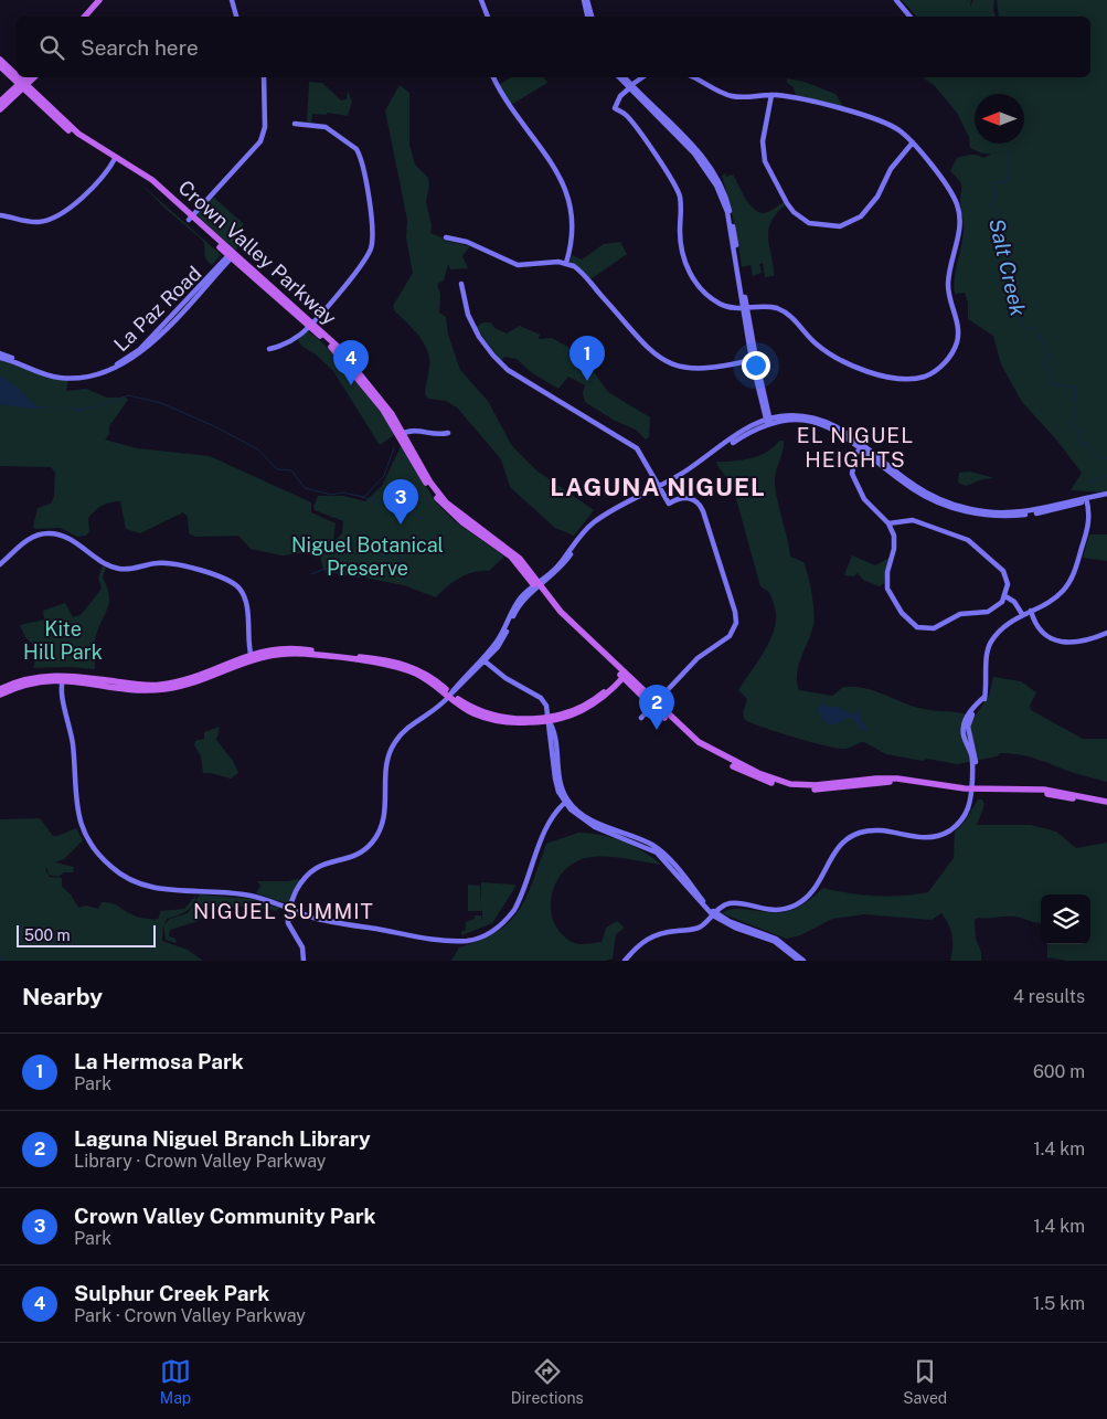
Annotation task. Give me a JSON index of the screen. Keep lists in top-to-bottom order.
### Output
{
  "streets": {
    "main road": ["Crown Valley Parkway"],
    "street": ["La Paz Road"]
  },
  "crossings": [
    ["Crown Valley Parkway", "La Paz Road"]
  ],
  "districts": ["EL NIGUEL HEIGHTS", "LAGUNA NIGUEL", "NIGUEL SUMMIT"],
  "water": ["Salt Creek"],
  "parks": ["Niguel Botanical Preserve", "Kite Hill Park"],
  "scale_bar": "500 m",
  "north": "left",
  "page": {
    "search": "Search here",
    "pins": [
      "1",
      "4",
      "3",
      "2"
    ],
    "scale": "500 m",
    "heading": ["Nearby", "4 results"],
    "list": [
      {
        "mark": "1",
        "name": "La Hermosa Park",
        "note": "Park",
        "value": "600 m"
      },
      {
        "mark": "2",
        "name": "Laguna Niguel Branch Library",
        "note": "Library · Crown Valley Parkway",
        "value": "1.4 km"
      },
      {
        "mark": "3",
        "name": "Crown Valley Community Park",
        "note": "Park",
        "value": "1.4 km"
      },
      {
        "mark": "4",
        "name": "Sulphur Creek Park",
        "note": "Park · Crown Valley Parkway",
        "value": "1.5 km"
      }
    ],
    "nav": ["Map", "Directions", "Saved"]
  }
}
